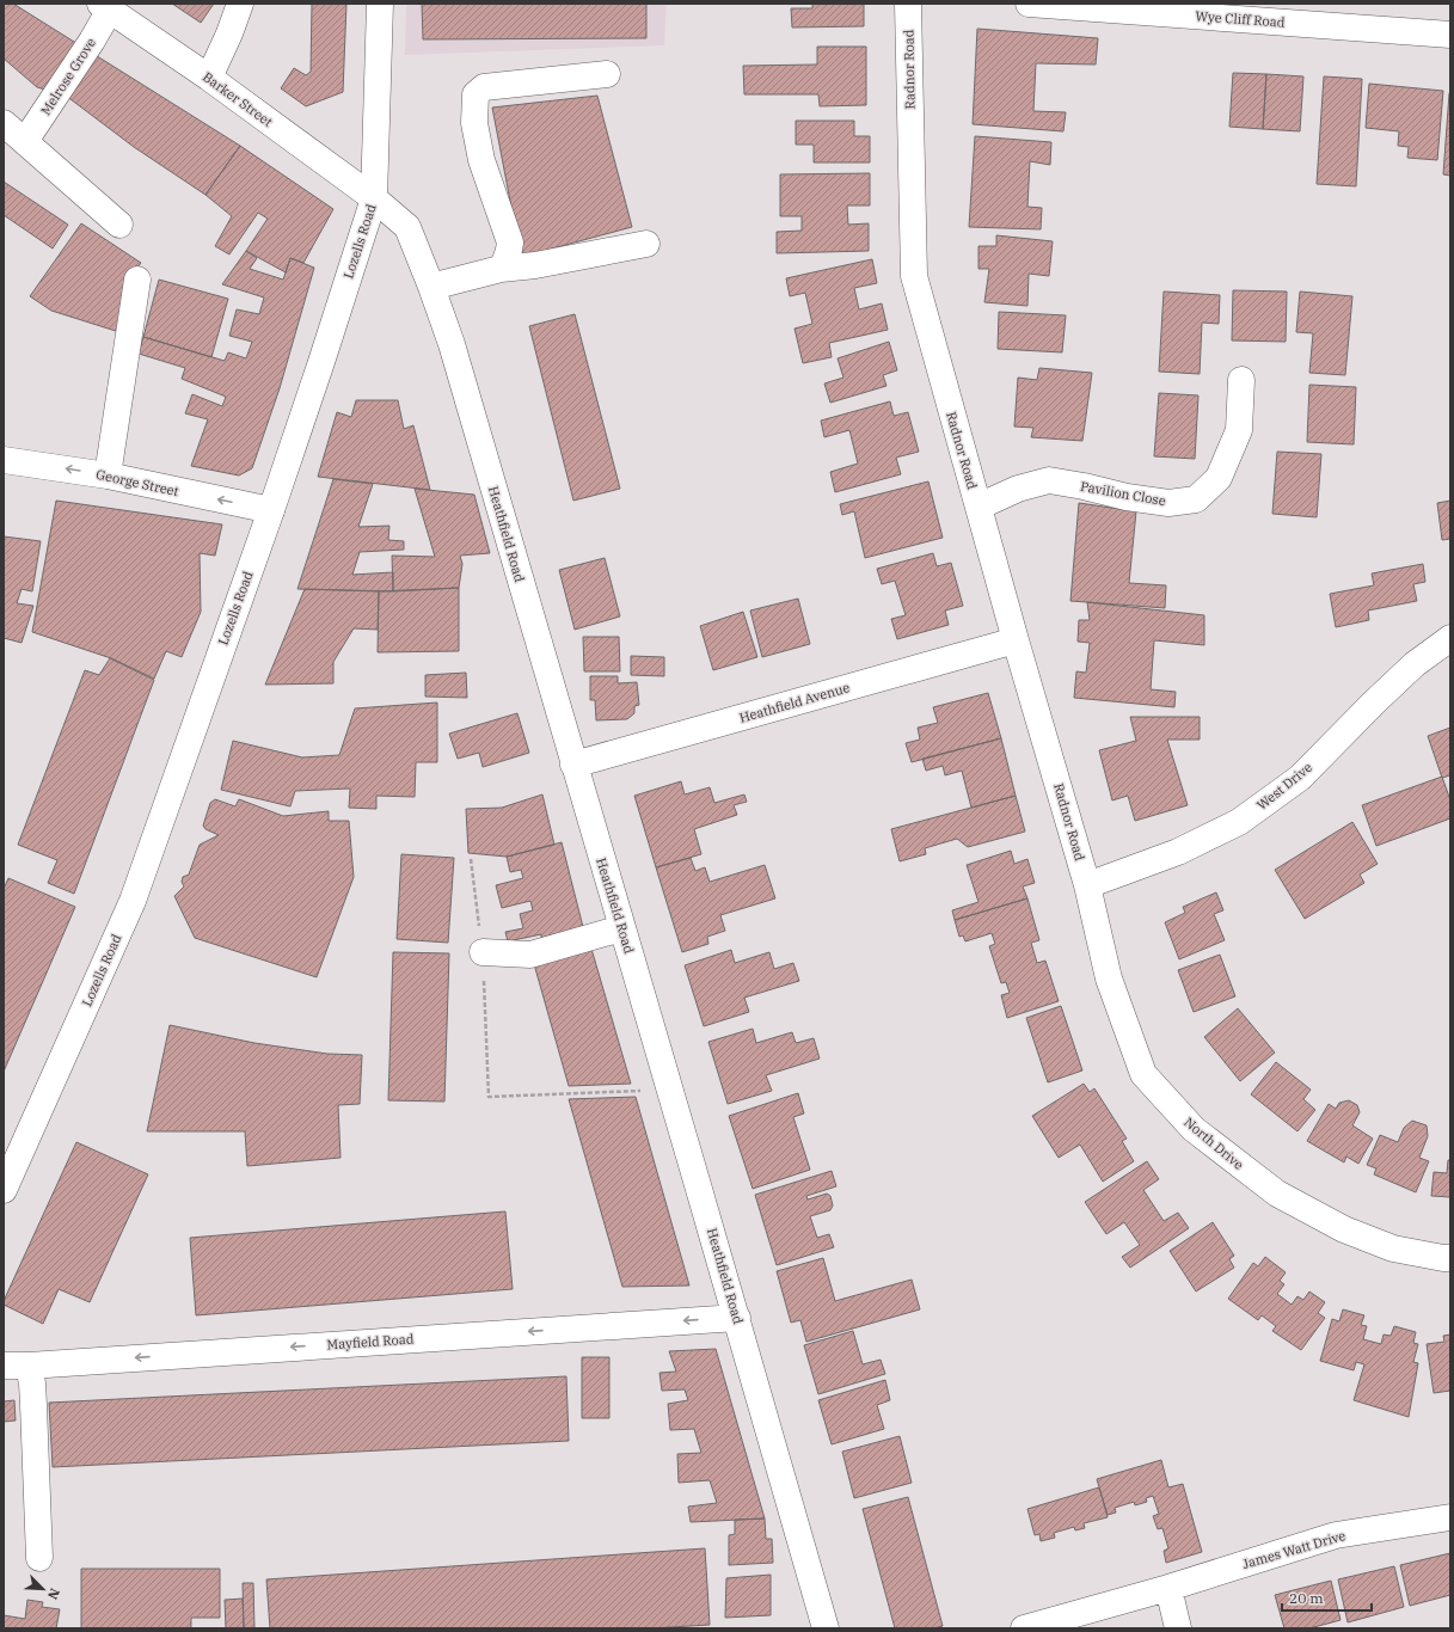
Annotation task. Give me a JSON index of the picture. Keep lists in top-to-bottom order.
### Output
{
  "streets": {
    "street": [
      "Wye Cliff Road",
      "Radnor Road",
      "Melrose Grove",
      "Barker Street",
      "Lozells Road",
      "George Street",
      "Pavilion Close",
      "Heathfield Road",
      "Heathfield Avenue",
      "West Drive",
      "North Drive",
      "Mayfield Road",
      "James Watt Drive"
    ]
  },
  "crossings": [
    ["Radnor Road", "Pavilion Close"],
    ["Radnor Road", "Heathfield Avenue"],
    ["Radnor Road", "West Drive"],
    ["Radnor Road", "North Drive"],
    ["Melrose Grove", "Barker Street"],
    ["Barker Street", "Lozells Road"],
    ["Barker Street", "Heathfield Road"],
    ["Lozells Road", "George Street"],
    ["Lozells Road", "Heathfield Road"],
    ["Heathfield Road", "Heathfield Avenue"],
    ["Heathfield Road", "Mayfield Road"],
    ["West Drive", "North Drive"]
  ],
  "one_way": ["George Street", "Mayfield Road"],
  "scale_bar": "20 m",
  "north": "bottom right"
}
